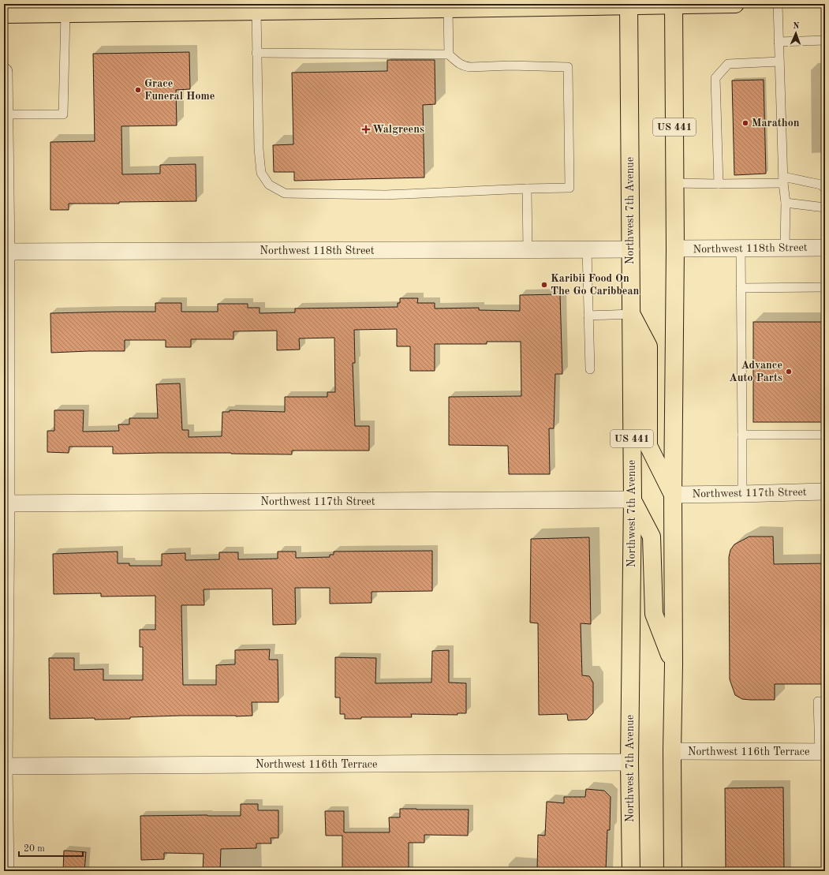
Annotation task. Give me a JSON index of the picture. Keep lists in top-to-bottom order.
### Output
{
  "streets": {
    "main road": ["US 441", "Northwest 7th Avenue"],
    "street": ["Northwest 118th Street", "Northwest 117th Street", "Northwest 116th Terrace"]
  },
  "crossings": [
    ["US 441", "Northwest 118th Street"],
    ["US 441", "Northwest 117th Street"],
    ["US 441", "Northwest 116th Terrace"],
    ["Northwest 7th Avenue", "Northwest 118th Street"],
    ["Northwest 7th Avenue", "Northwest 117th Street"],
    ["Northwest 7th Avenue", "Northwest 116th Terrace"]
  ],
  "places": {
    "other": [
      "Grace Funeral Home",
      "Marathon",
      "Karibii Food On The Go Caribbean",
      "Advance Auto Parts"
    ],
    "health": ["Walgreens"]
  },
  "scale_bar": "20 m",
  "north": "top"
}
